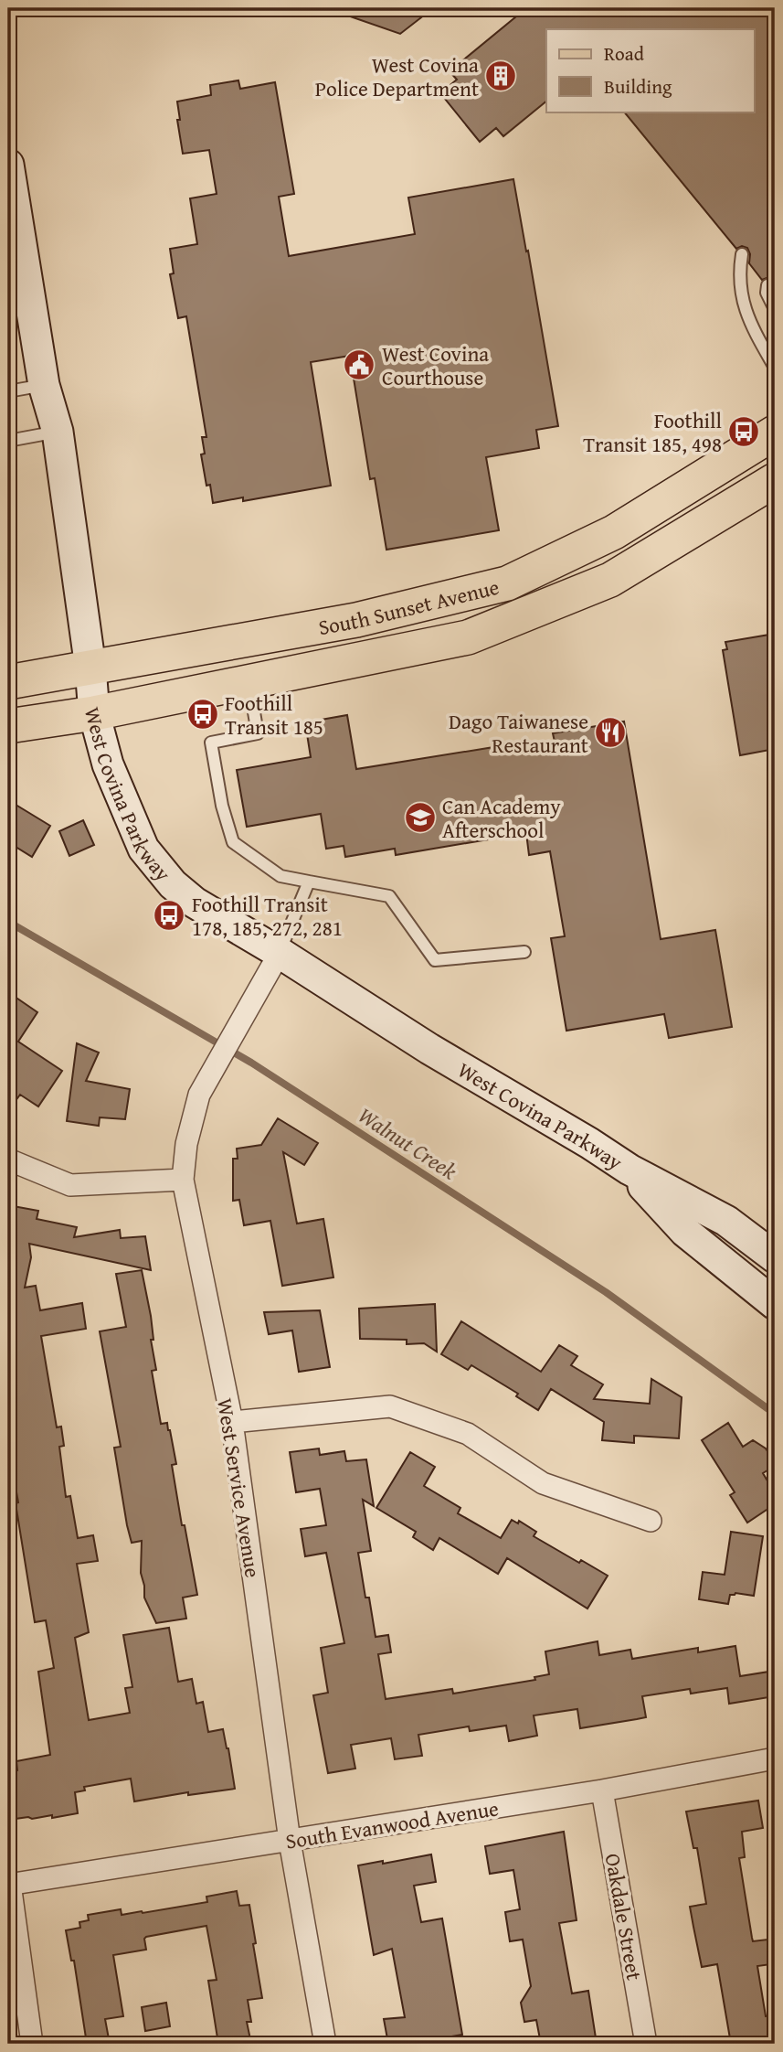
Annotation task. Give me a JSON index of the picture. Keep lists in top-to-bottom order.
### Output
{
  "streets": {
    "main road": ["South Sunset Avenue"],
    "street": [
      "West Covina Parkway",
      "West Service Avenue",
      "South Evanwood Avenue",
      "Oakdale Street"
    ]
  },
  "crossings": [
    ["South Sunset Avenue", "West Covina Parkway"],
    ["West Covina Parkway", "West Service Avenue"],
    ["West Service Avenue", "South Evanwood Avenue"],
    ["South Evanwood Avenue", "Oakdale Street"]
  ],
  "water": ["Walnut Creek"],
  "places": {
    "building": ["West Covina Police Department"],
    "public building": ["West Covina Courthouse"],
    "bus stop": ["Foothill Transit 185, 498", "Foothill Transit 185", "Foothill Transit 178, 185, 272, 281"],
    "restaurant": ["Dago Taiwanese Restaurant"],
    "school or university": ["Can Academy Afterschool"]
  },
  "legend": ["Road", "Building"]
}
